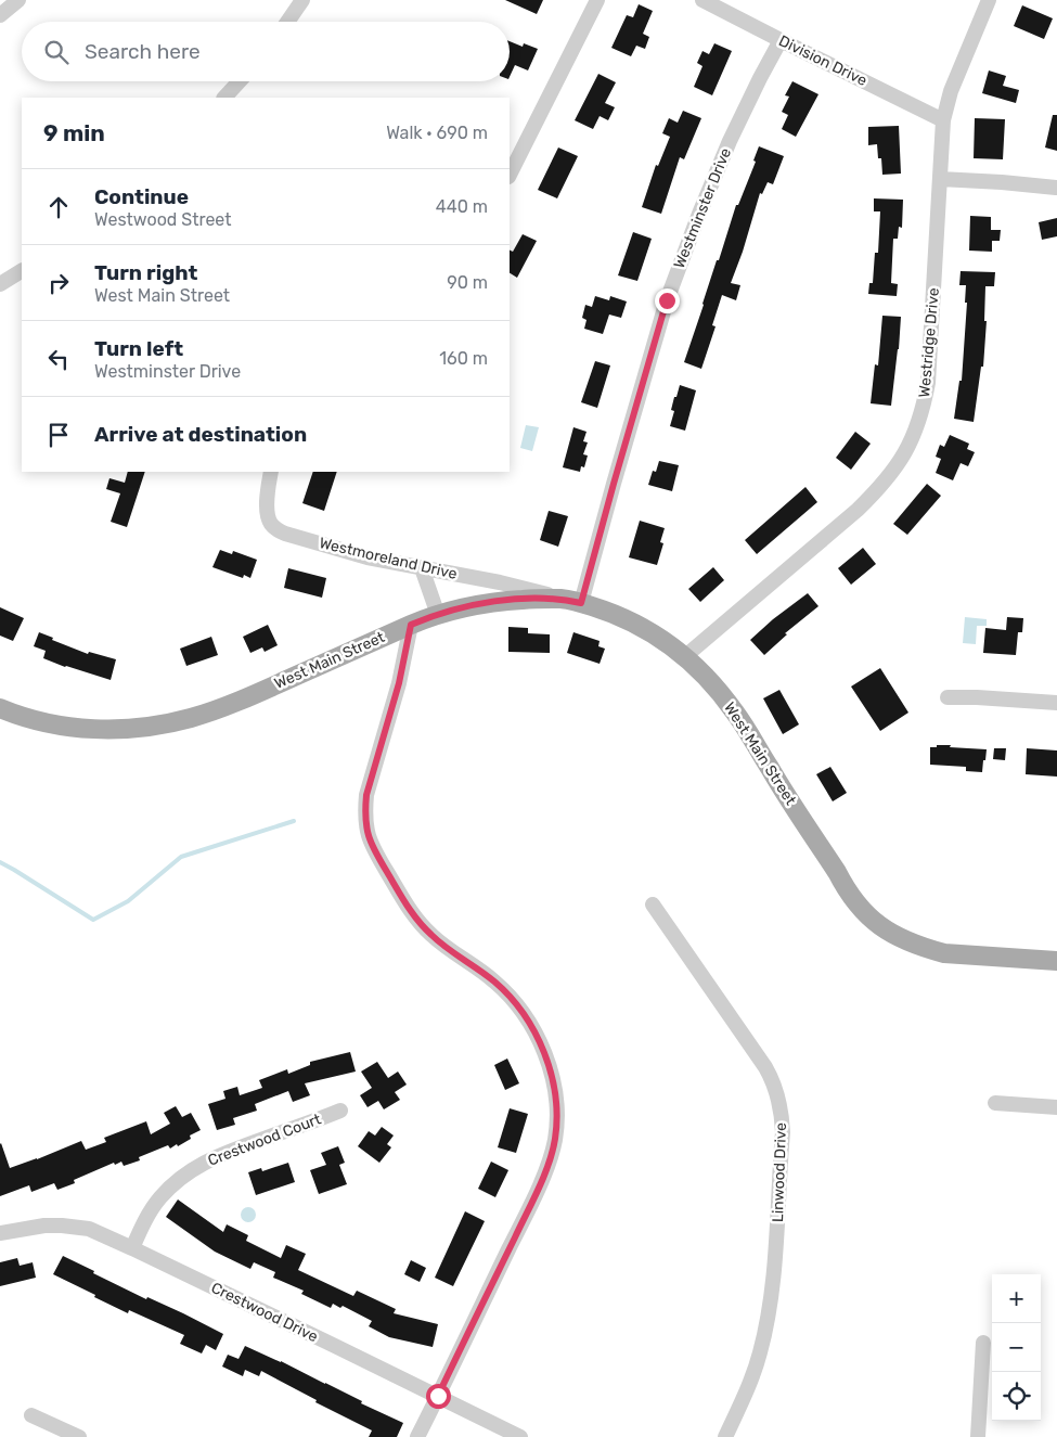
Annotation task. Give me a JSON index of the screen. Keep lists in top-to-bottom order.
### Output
{
  "streets": {
    "main road": ["West Main Street"],
    "street": [
      "Division Drive",
      "Westminster Drive",
      "Westridge Drive",
      "Westmoreland Drive",
      "Crestwood Court",
      "Linwood Drive",
      "Crestwood Drive"
    ]
  },
  "crossings": [
    ["Division Drive", "Westminster Drive"],
    ["Division Drive", "Westridge Drive"],
    ["Westminster Drive", "West Main Street"],
    ["Westridge Drive", "West Main Street"],
    ["Westmoreland Drive", "West Main Street"],
    ["Crestwood Court", "Crestwood Drive"]
  ],
  "page": {
    "search": "Search here",
    "heading": ["9 min", "Walk · 690 m"],
    "list": [
      ["Continue", "Westwood Street", "440 m"],
      ["Turn right", "West Main Street", "90 m"],
      ["Turn left", "Westminster Drive", "160 m"],
      "Arrive at destination"
    ],
    "map_buttons": ["+", "−"]
  }
}
